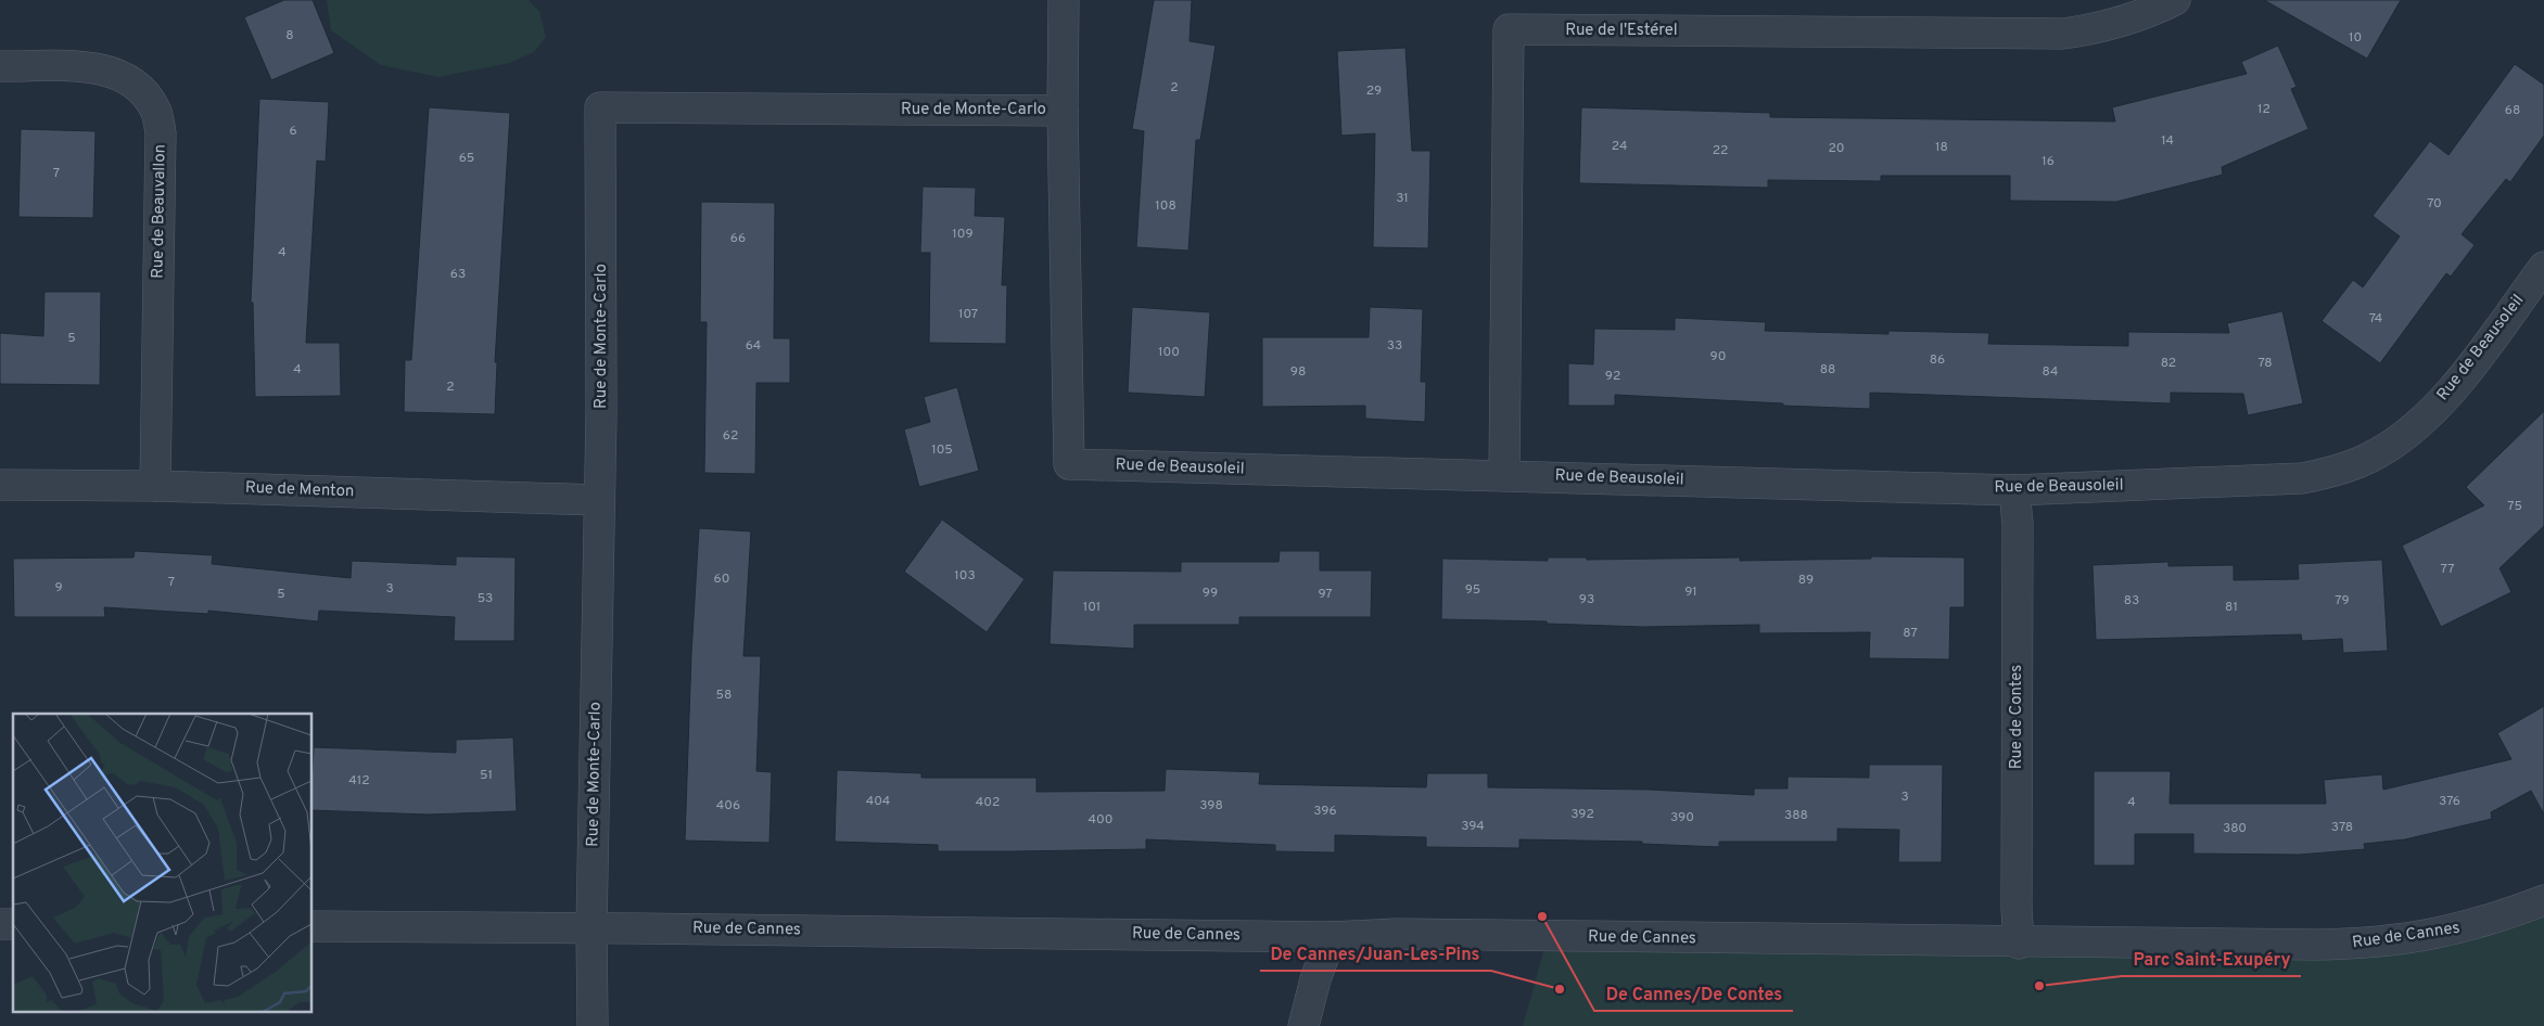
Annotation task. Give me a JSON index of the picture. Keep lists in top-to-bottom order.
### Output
{
  "streets": {
    "street": [
      "Rue de l'Estérel",
      "Rue de Monte-Carlo",
      "Rue de Beauvallon",
      "Rue de Beausoleil",
      "Rue de Menton",
      "Rue de Contes",
      "Rue de Cannes"
    ]
  },
  "crossings": [
    ["Rue de l'Estérel", "Rue de Beausoleil"],
    ["Rue de Monte-Carlo", "Rue de Beausoleil"],
    ["Rue de Monte-Carlo", "Rue de Menton"],
    ["Rue de Monte-Carlo", "Rue de Cannes"],
    ["Rue de Beauvallon", "Rue de Menton"],
    ["Rue de Beausoleil", "Rue de Contes"],
    ["Rue de Contes", "Rue de Cannes"]
  ],
  "places": ["De Cannes/De Contes", "Parc Saint-Exupéry", "De Cannes/Juan-Les-Pins"],
  "house_numbers": [
    "8",
    "10",
    "2",
    "29",
    "12",
    "68",
    "6",
    "14",
    "24",
    "18",
    "20",
    "22",
    "65",
    "16",
    "7",
    "31",
    "70",
    "108",
    "109",
    "66",
    "4",
    "63",
    "107",
    "74",
    "5",
    "64",
    "33",
    "100",
    "90",
    "86",
    "82",
    "78",
    "4",
    "88",
    "98",
    "84",
    "92",
    "2",
    "62",
    "105",
    "75",
    "77",
    "103",
    "60",
    "89",
    "7",
    "9",
    "3",
    "95",
    "91",
    "99",
    "5",
    "97",
    "53",
    "93",
    "83",
    "79",
    "101",
    "81",
    "87",
    "58",
    "51",
    "412",
    "3",
    "404",
    "376",
    "402",
    "4",
    "406",
    "398",
    "396",
    "392",
    "388",
    "390",
    "400",
    "394",
    "378",
    "380"
  ]
}
